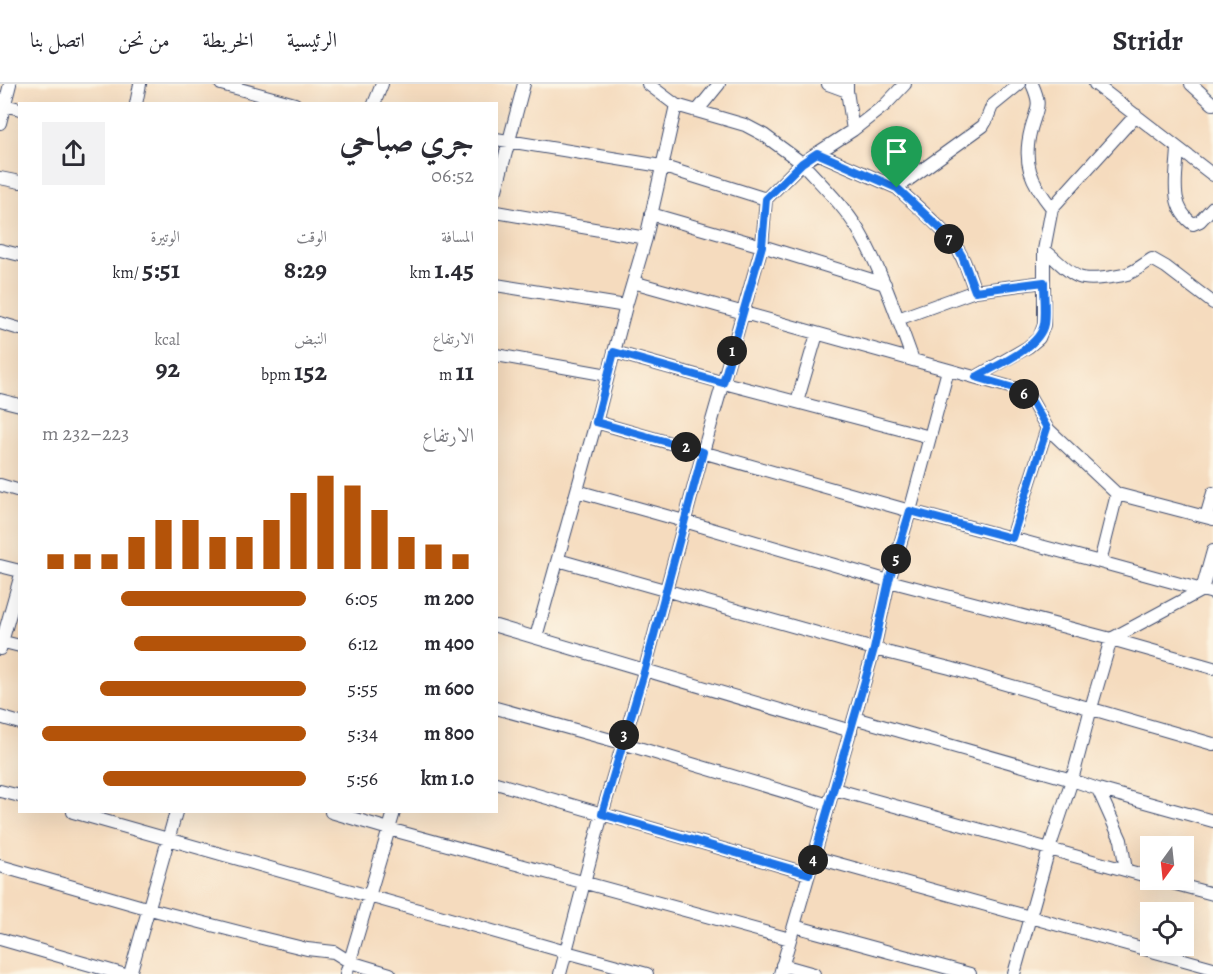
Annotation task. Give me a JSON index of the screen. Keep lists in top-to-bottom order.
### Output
{
  "north": "bottom",
  "page": {
    "header": "Stridr",
    "nav": [
      "الرئيسية",
      "الخريطة",
      "من نحن",
      "اتصل بنا"
    ],
    "heading": ["جري صباحي", "06:52"],
    "stats": [
      ["المسافة", "1.45 km"],
      ["الوقت", "8:29"],
      ["الوتيرة", "5:51 /km"],
      ["الارتفاع", "11 m"],
      ["النبض", "152 bpm"],
      ["kcal", "92"]
    ],
    "pins": [
      "7",
      "1",
      "6",
      "2",
      "5",
      "3",
      "4"
    ],
    "chart": ["الارتفاع", "223–232 m"],
    "list": [
      {
        "name": "200 m",
        "note": "6:05"
      },
      {
        "name": "400 m",
        "note": "6:12"
      },
      {
        "name": "600 m",
        "note": "5:55"
      },
      {
        "name": "800 m",
        "note": "5:34"
      },
      {
        "name": "1.0 km",
        "note": "5:56"
      }
    ]
  }
}
